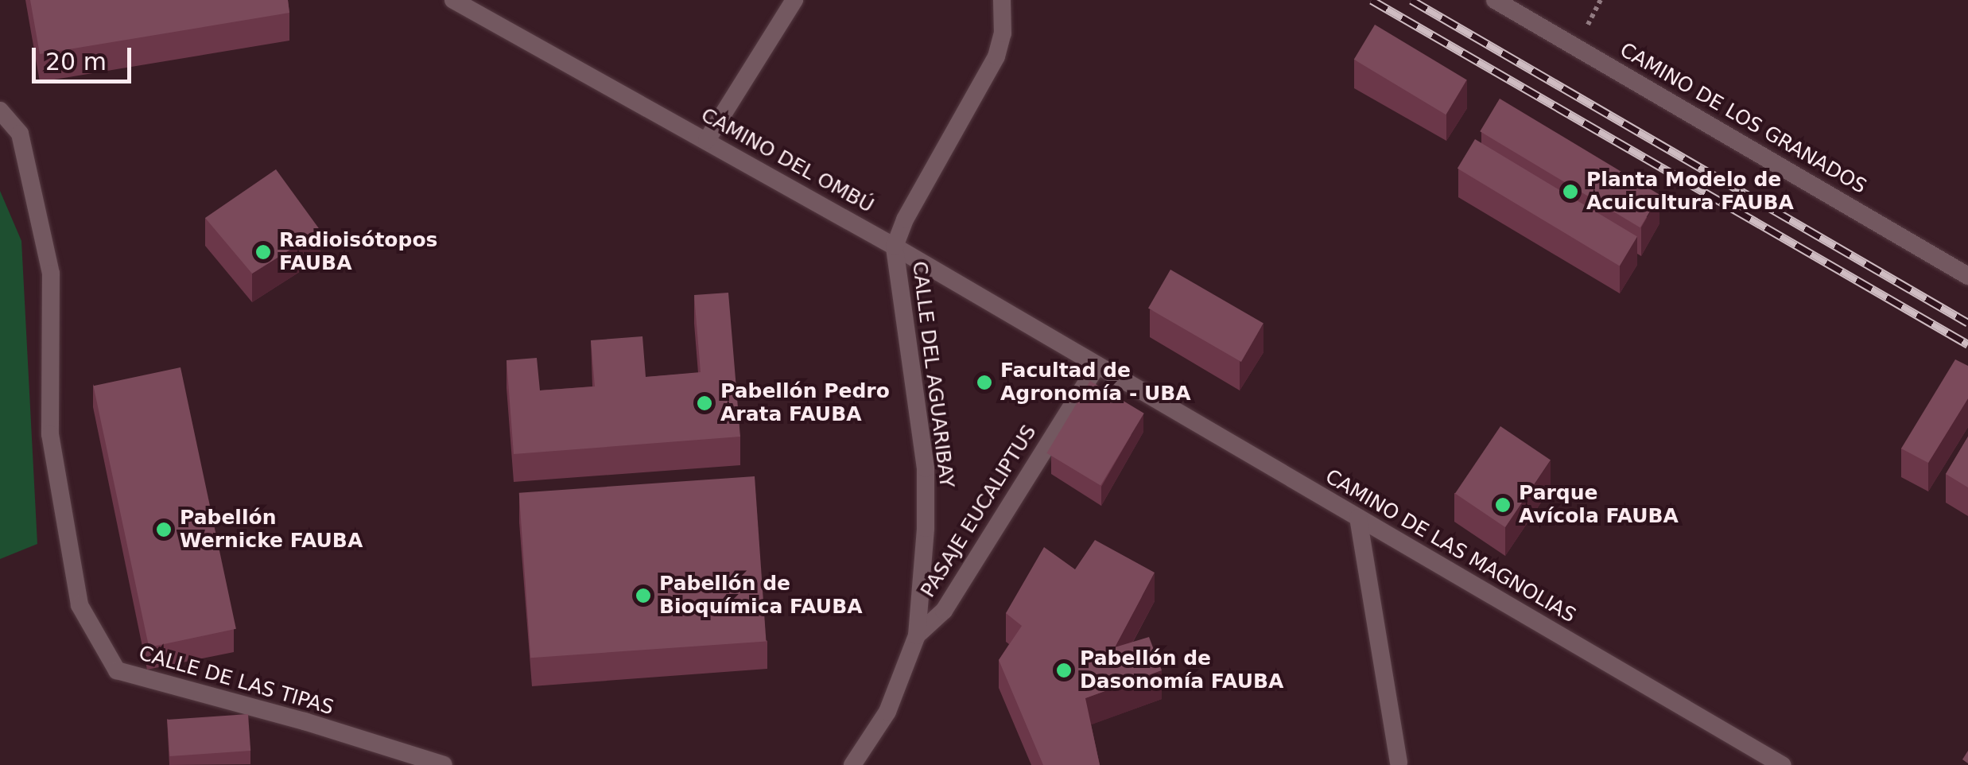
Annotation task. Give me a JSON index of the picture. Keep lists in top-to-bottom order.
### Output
{
  "streets": {
    "lane": [
      "CAMINO DE LOS GRANADOS",
      "CAMINO DEL OMBÚ",
      "CALLE DEL AGUARIBAY",
      "PASAJE EUCALIPTUS",
      "CAMINO DE LAS MAGNOLIAS",
      "CALLE DE LAS TIPAS"
    ]
  },
  "crossings": [
    ["CAMINO DEL OMBÚ", "CALLE DEL AGUARIBAY"],
    ["CAMINO DEL OMBÚ", "PASAJE EUCALIPTUS"],
    ["CAMINO DEL OMBÚ", "CAMINO DE LAS MAGNOLIAS"],
    ["CALLE DEL AGUARIBAY", "PASAJE EUCALIPTUS"],
    ["PASAJE EUCALIPTUS", "CAMINO DE LAS MAGNOLIAS"]
  ],
  "places": [
    "Planta Modelo de Acuicultura FAUBA",
    "Radioisótopos FAUBA",
    "Facultad de Agronomía - UBA",
    "Pabellón Pedro Arata FAUBA",
    "Parque Avícola FAUBA",
    "Pabellón Wernicke FAUBA",
    "Pabellón de Bioquímica FAUBA",
    "Pabellón de Dasonomía FAUBA"
  ],
  "scale_bar": "20 m"
}
